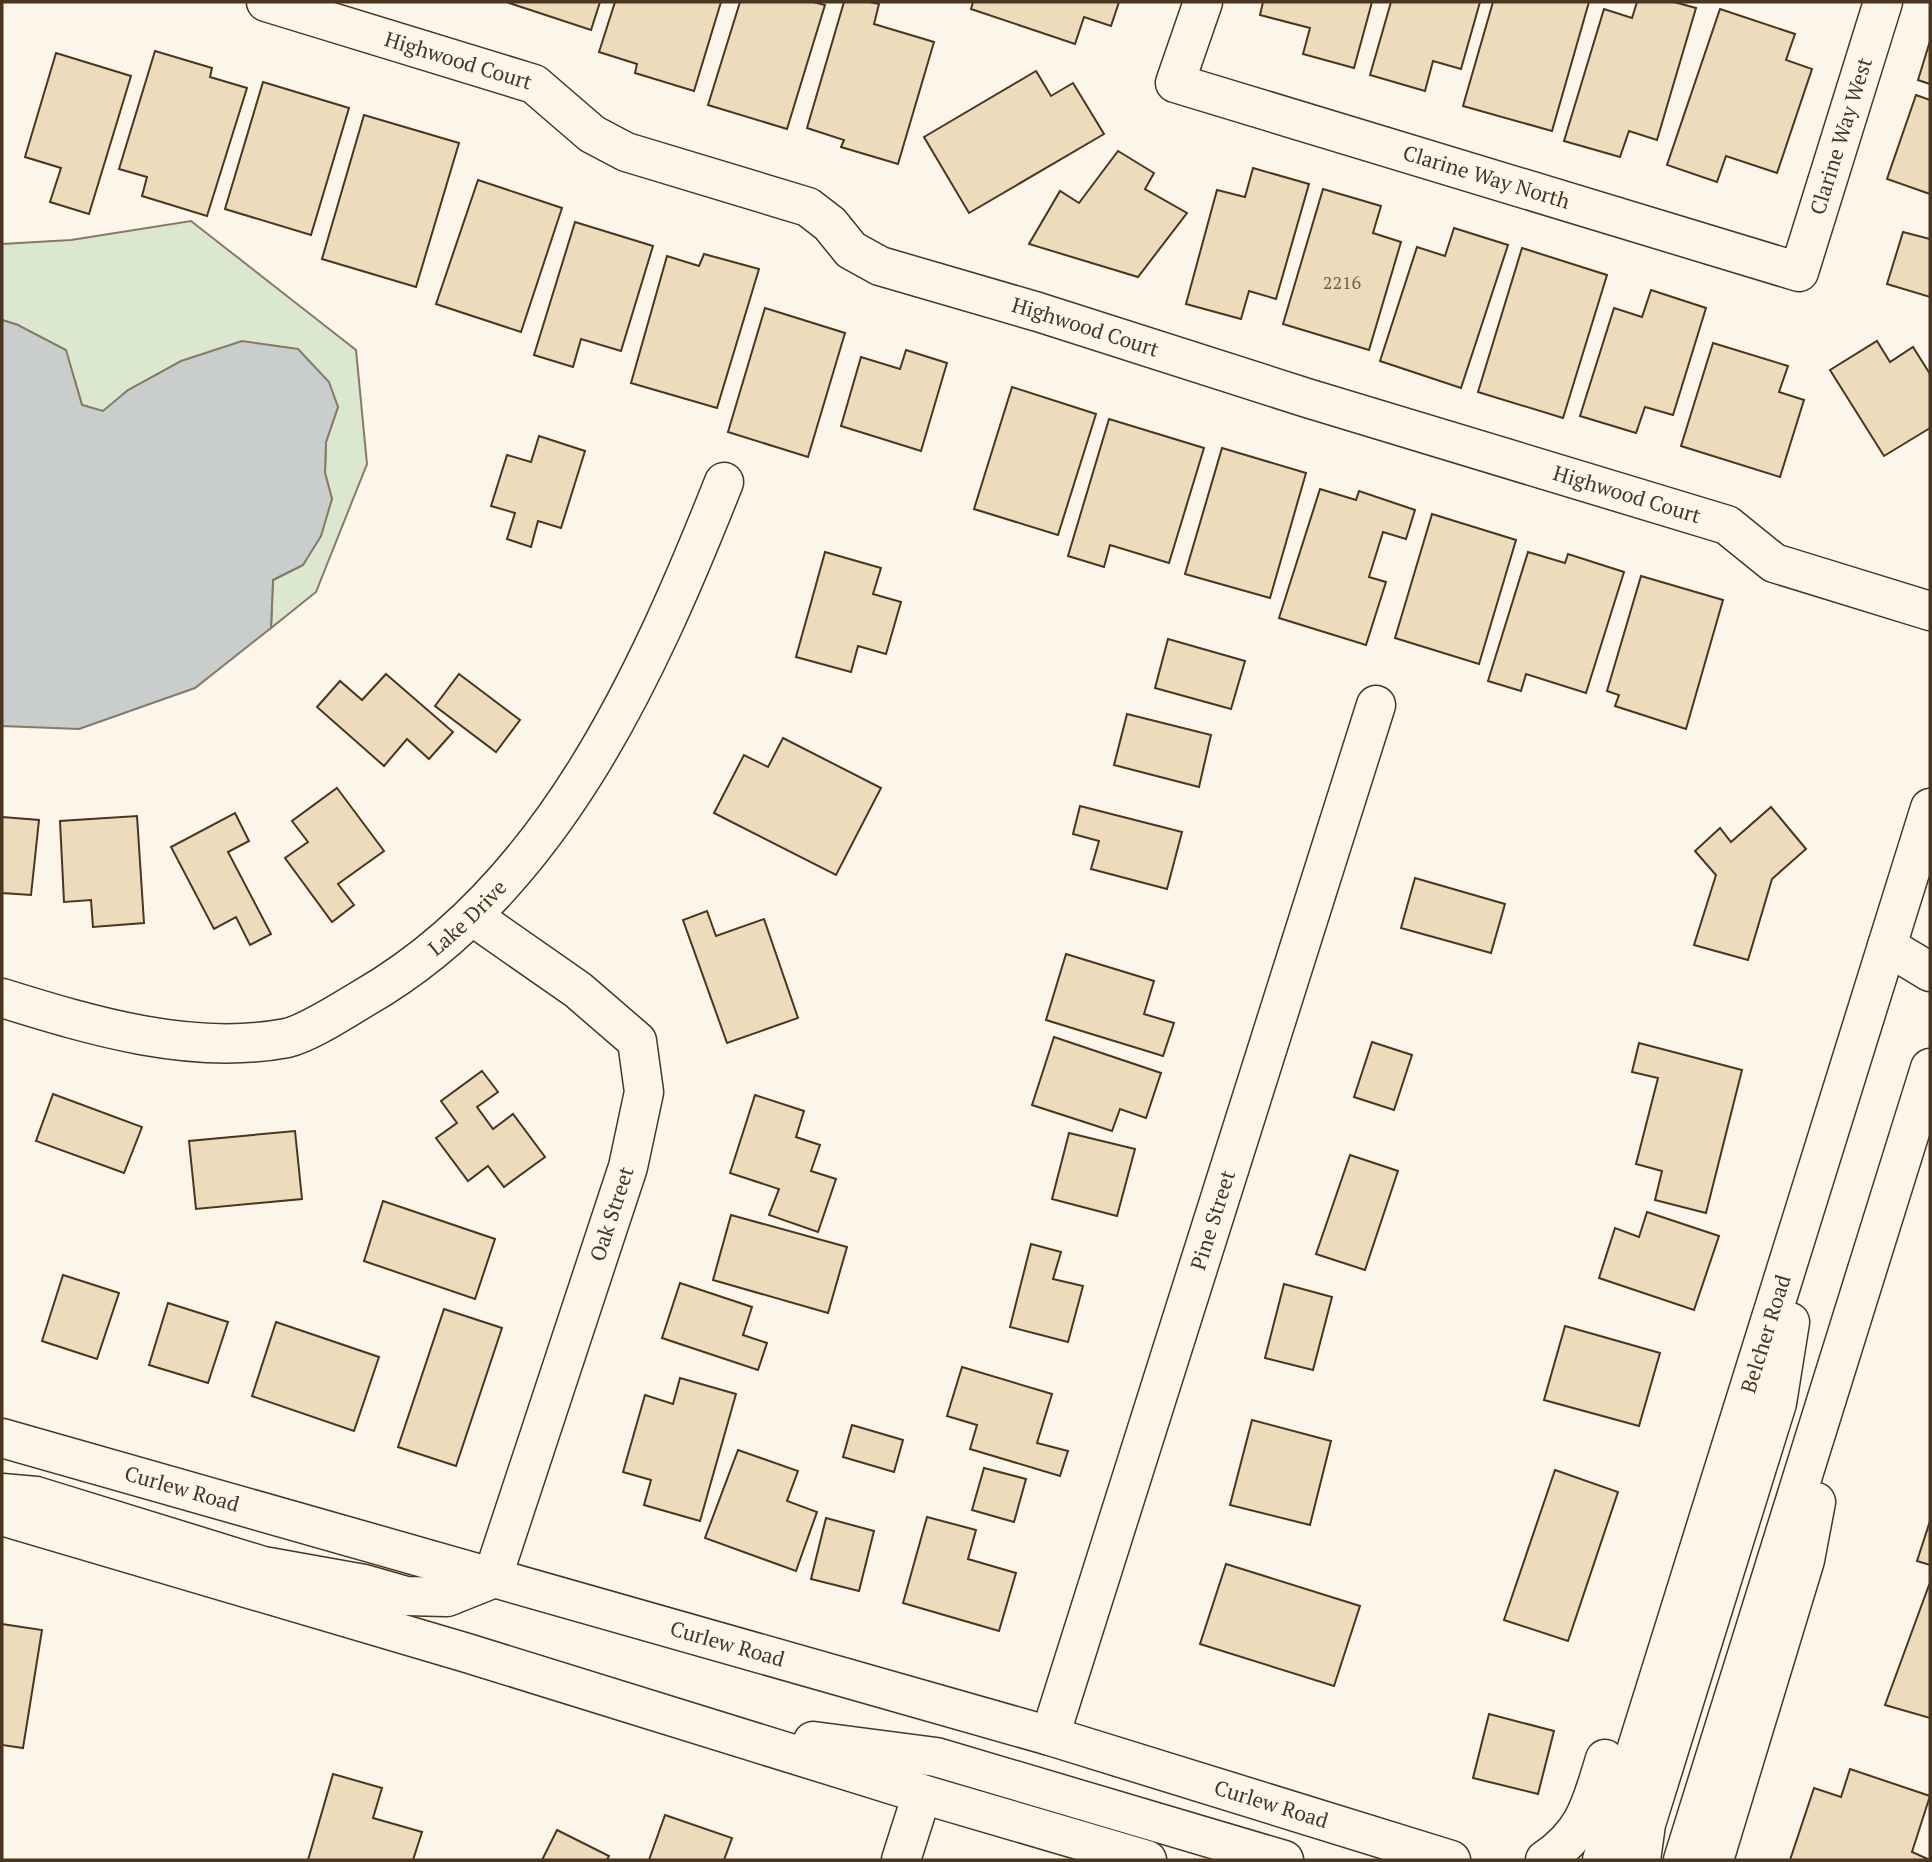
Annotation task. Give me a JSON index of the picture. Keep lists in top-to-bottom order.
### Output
{
  "streets": {
    "main road": [
      "Highwood Court",
      "Clarine Way West",
      "Clarine Way North",
      "Lake Drive",
      "Oak Street",
      "Pine Street",
      "Belcher Road",
      "Curlew Road"
    ]
  },
  "crossings": [
    ["Clarine Way West", "Clarine Way North"],
    ["Lake Drive", "Oak Street"],
    ["Oak Street", "Curlew Road"],
    ["Pine Street", "Curlew Road"]
  ],
  "house_numbers": ["2216"]
}
